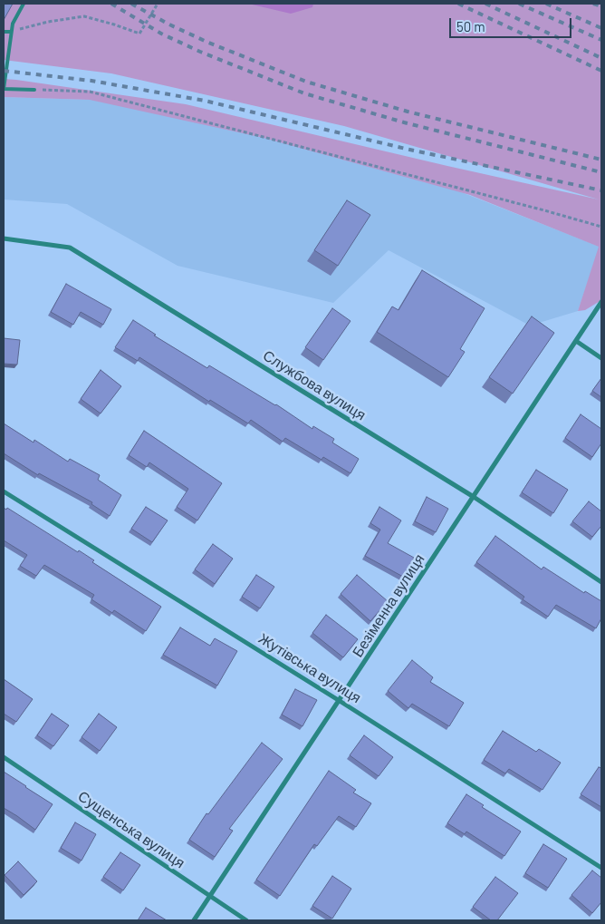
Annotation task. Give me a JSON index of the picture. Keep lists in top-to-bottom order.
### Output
{
  "streets": {
    "street": [
      "Службова вулиця",
      "Безіменна вулиця",
      "Жутівська вулиця",
      "Сущенська вулиця"
    ]
  },
  "crossings": [
    ["Службова вулиця", "Безіменна вулиця"],
    ["Безіменна вулиця", "Жутівська вулиця"],
    ["Безіменна вулиця", "Сущенська вулиця"]
  ],
  "scale_bar": "50 m"
}
